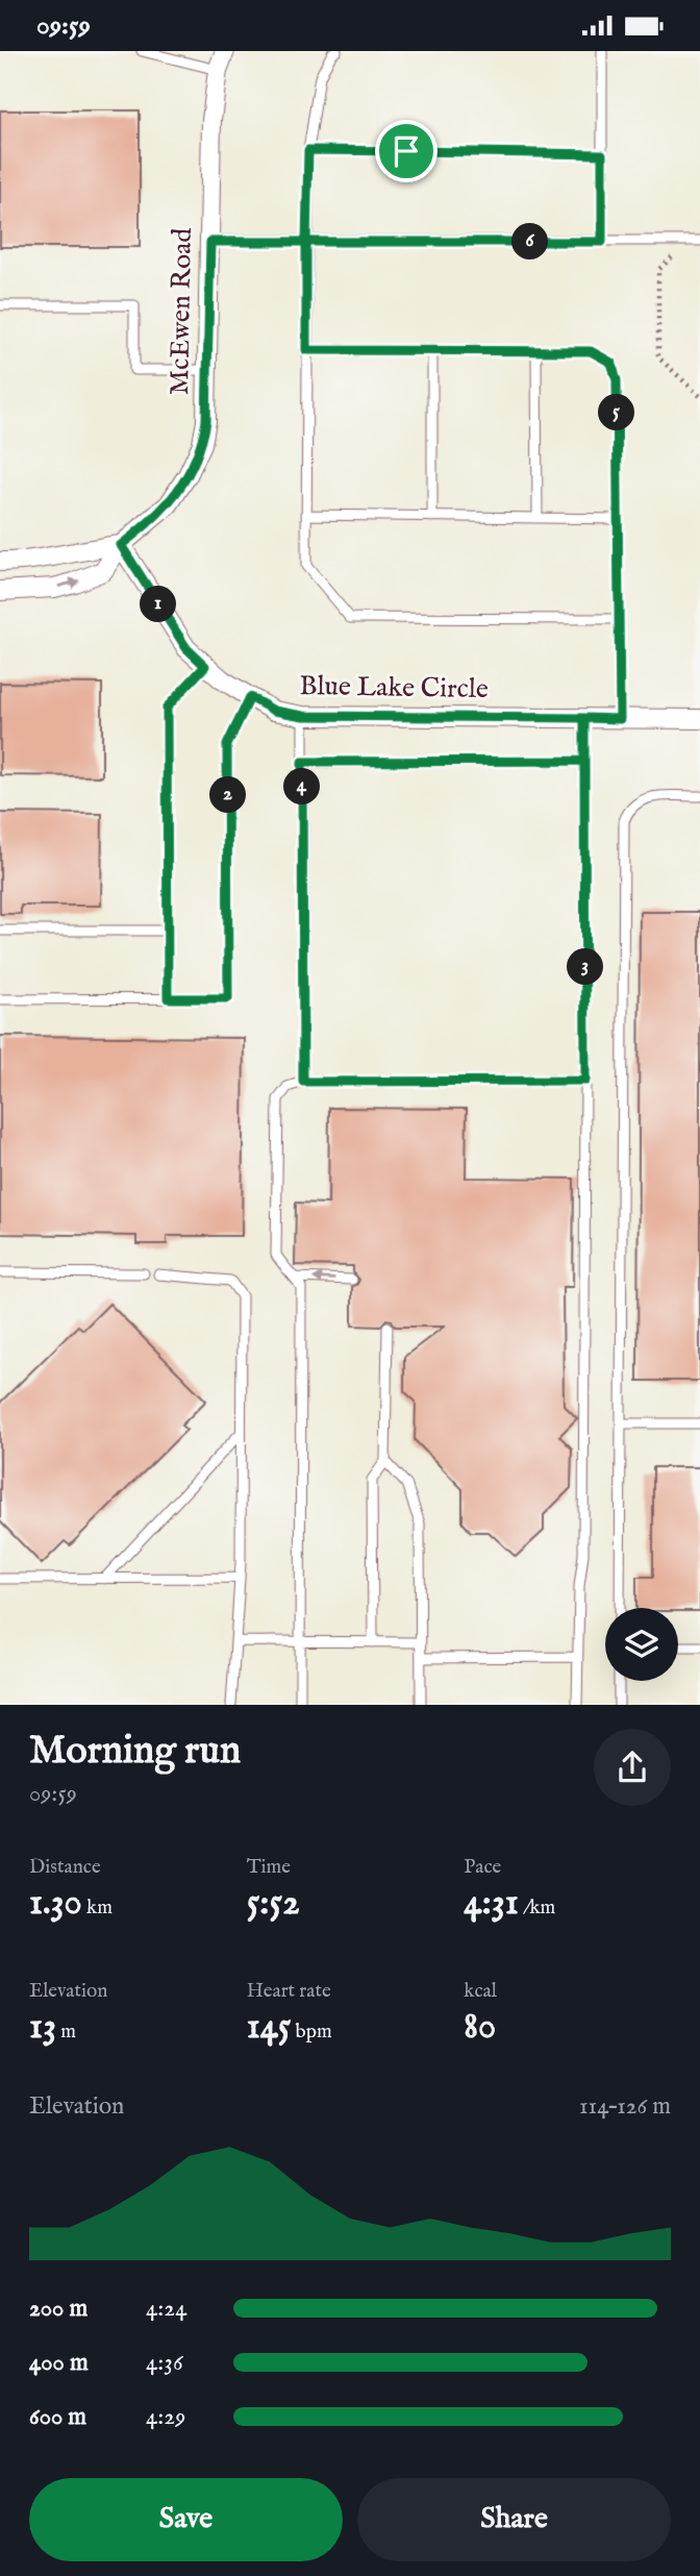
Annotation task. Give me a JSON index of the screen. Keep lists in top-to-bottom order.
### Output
{
  "streets": {
    "street": ["McEwen Road", "Blue Lake Circle"]
  },
  "crossings": [
    ["McEwen Road", "Blue Lake Circle"]
  ],
  "page": {
    "status": "09:59",
    "pins": [
      "6",
      "5",
      "1",
      "4",
      "2",
      "3"
    ],
    "heading": ["Morning run", "09:59"],
    "stats": [
      ["Distance", "1.30 km"],
      ["Time", "5:52"],
      ["Pace", "4:31 /km"],
      ["Elevation", "13 m"],
      ["Heart rate", "145 bpm"],
      ["kcal", "80"]
    ],
    "chart": ["Elevation", "114–126 m"],
    "list": [
      {
        "name": "200 m",
        "note": "4:24"
      },
      {
        "name": "400 m",
        "note": "4:36"
      },
      {
        "name": "600 m",
        "note": "4:29"
      }
    ],
    "buttons": ["Save", "Share"]
  }
}
